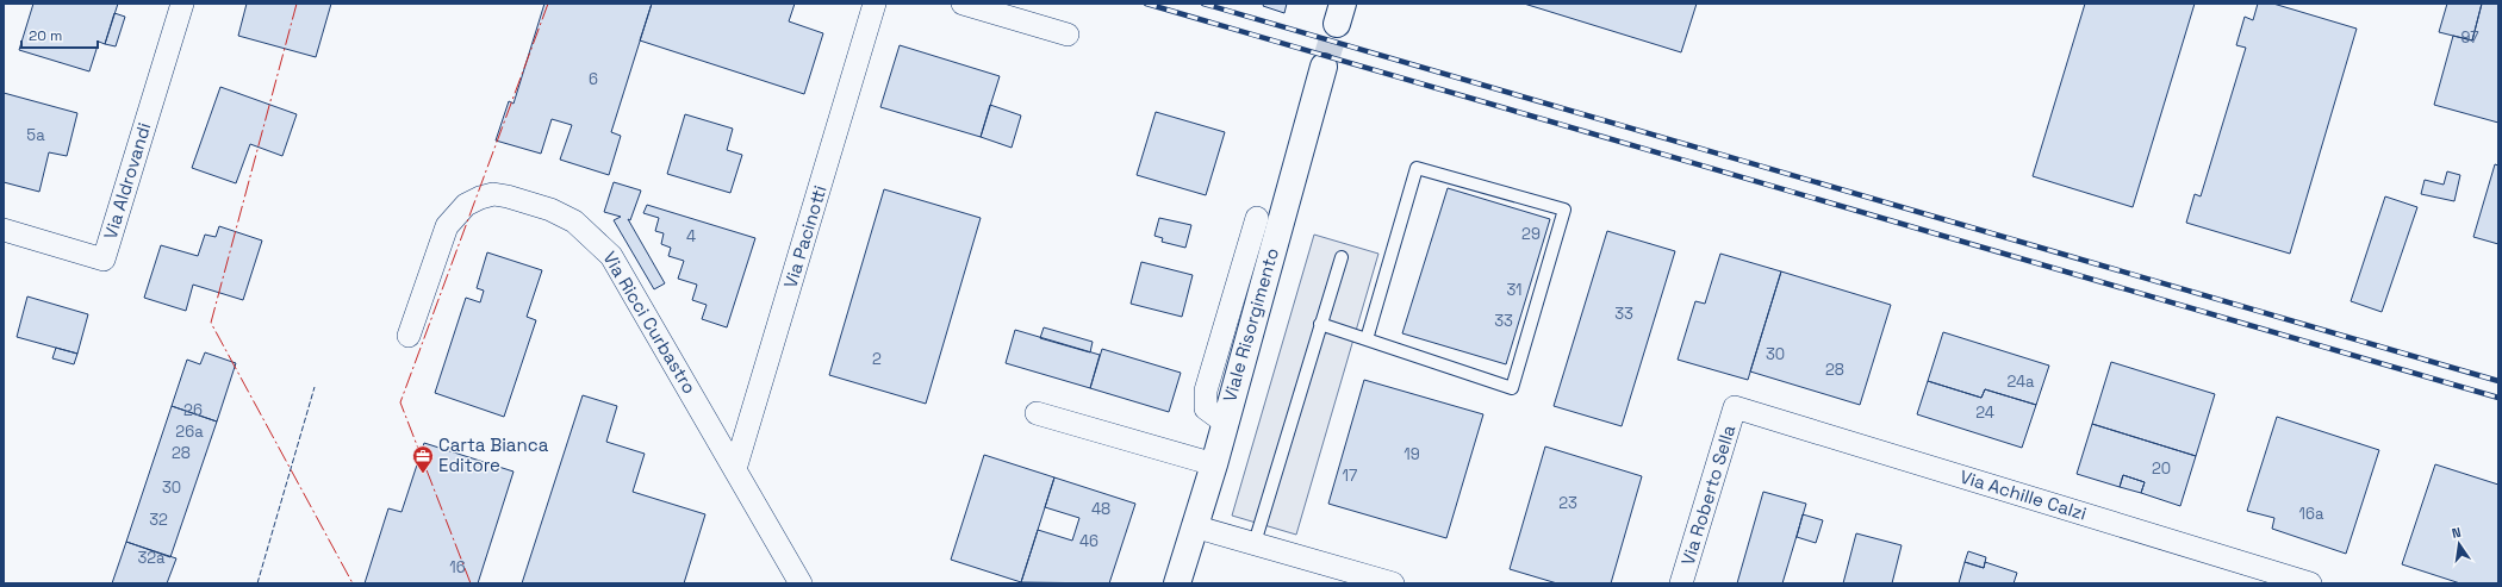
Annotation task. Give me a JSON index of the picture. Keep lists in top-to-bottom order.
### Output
{
  "streets": {
    "main road": ["Viale Risorgimento"],
    "street": [
      "Via Aldrovandi",
      "Via Pacinotti",
      "Via Ricci Curbastro",
      "Via Roberto Sella",
      "Via Achille Calzi"
    ]
  },
  "crossings": [
    ["Via Pacinotti", "Via Ricci Curbastro"],
    ["Via Roberto Sella", "Via Achille Calzi"]
  ],
  "places": {
    "office": ["Carta Bianca Editore"]
  },
  "house_numbers": [
    "97",
    "6",
    "5a",
    "29",
    "4",
    "31",
    "33",
    "33",
    "30",
    "2",
    "28",
    "24a",
    "26",
    "24",
    "26a",
    "28",
    "19",
    "20",
    "17",
    "30",
    "23",
    "48",
    "16a",
    "32",
    "46",
    "32a",
    "16"
  ],
  "scale_bar": "20 m",
  "north": "top"
}
